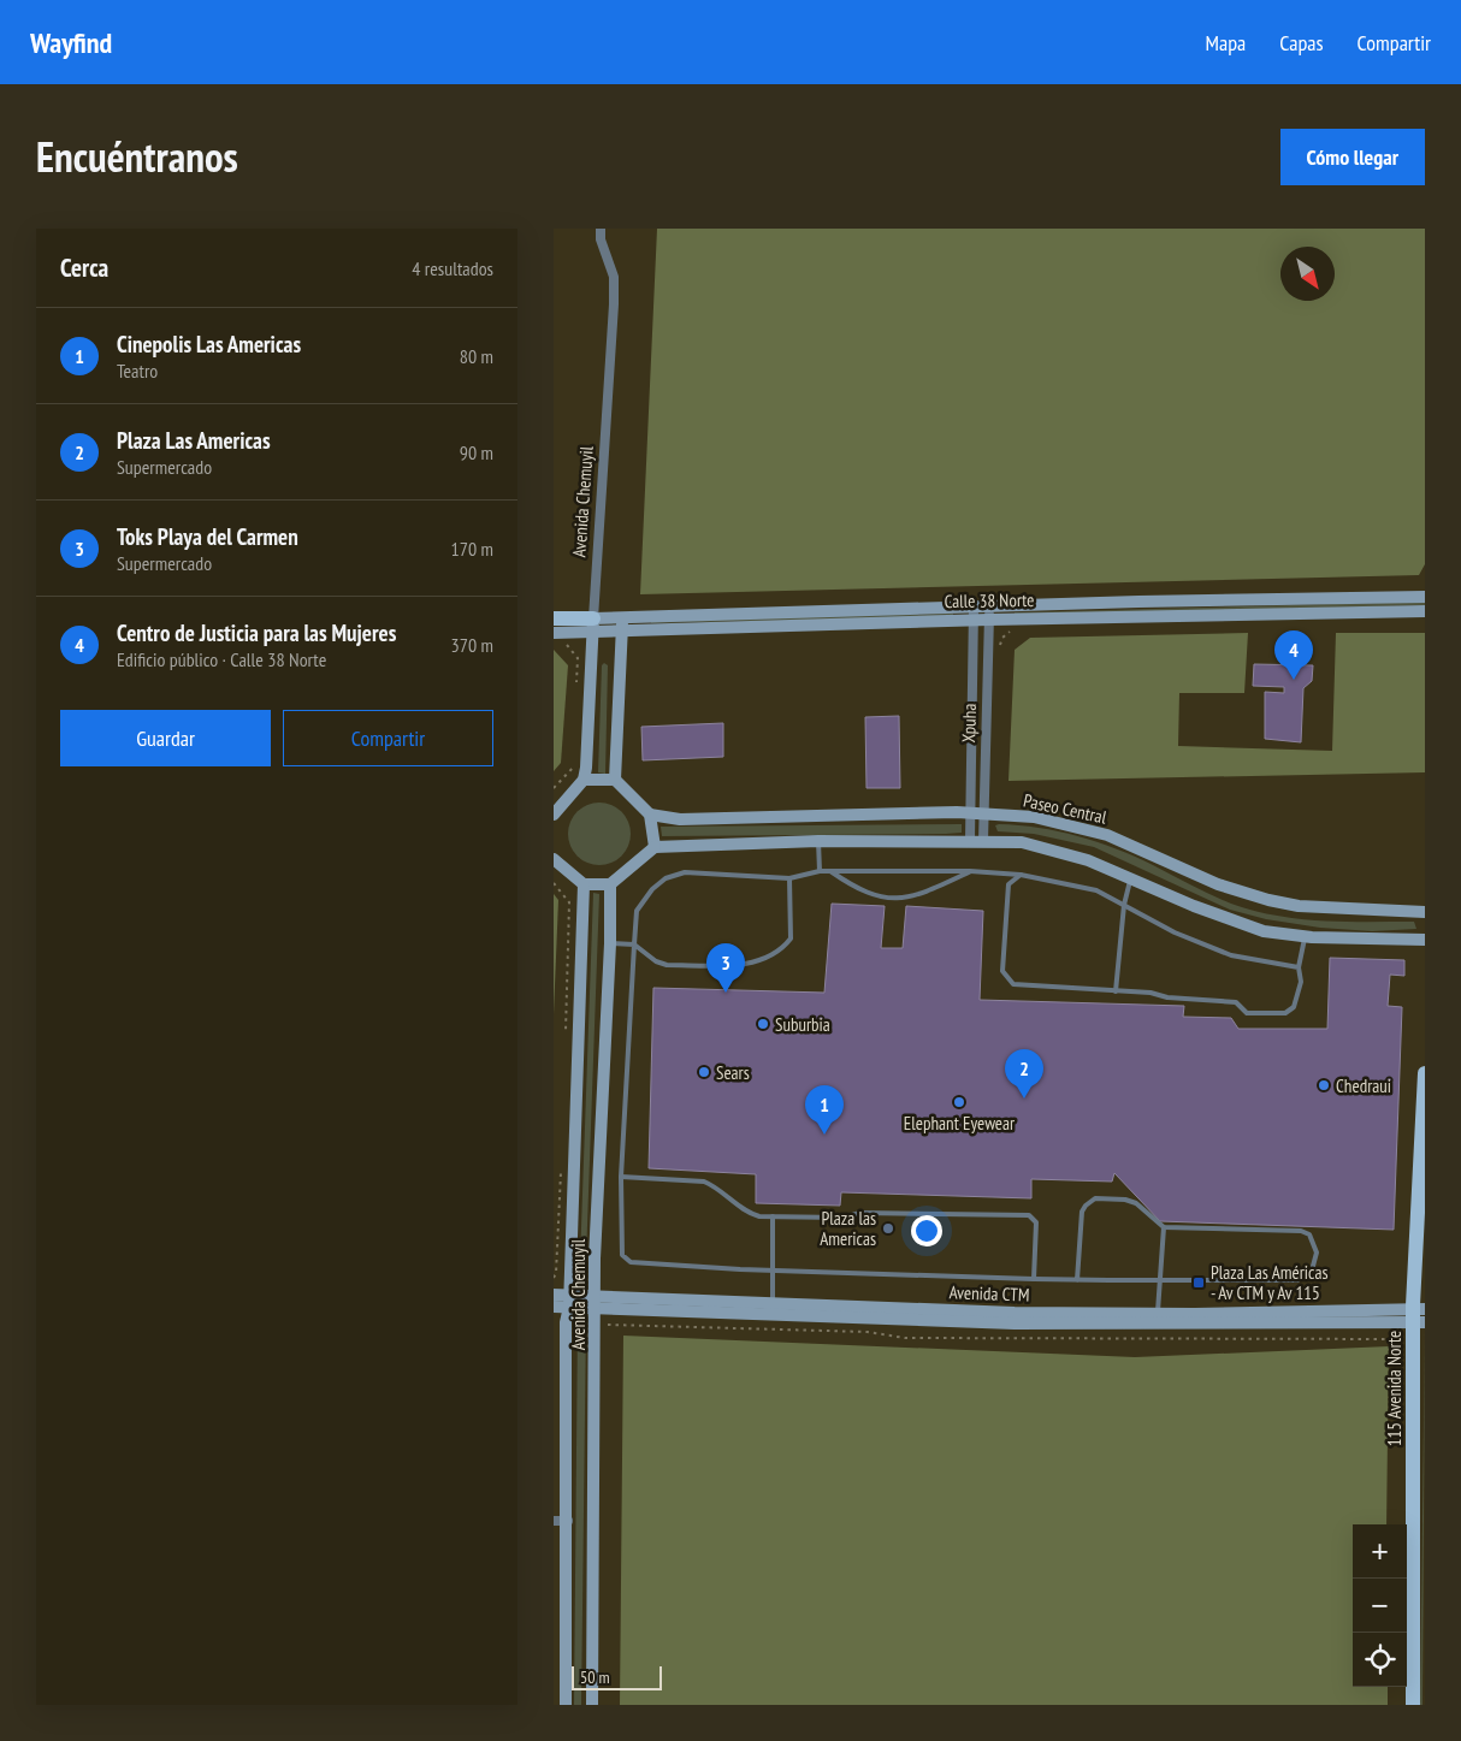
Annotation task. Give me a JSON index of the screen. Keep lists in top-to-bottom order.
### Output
{
  "streets": {
    "main road": [
      "Avenida Chemuyil",
      "Calle 38 Norte",
      "Paseo Central",
      "Avenida CTM",
      "115 Avenida Norte"
    ],
    "street": ["Xpuha"]
  },
  "crossings": [
    ["Avenida Chemuyil", "Calle 38 Norte"],
    ["Avenida Chemuyil", "Avenida CTM"],
    ["Calle 38 Norte", "Xpuha"],
    ["Xpuha", "Paseo Central"],
    ["Avenida CTM", "115 Avenida Norte"]
  ],
  "places": {
    "other": [
      "Suburbia",
      "Sears",
      "Chedraui",
      "Elephant Eyewear",
      "Plaza las Americas"
    ],
    "transit": ["Plaza Las Américas - Av CTM y Av 115"]
  },
  "scale_bar": "50 m",
  "north": "bottom right",
  "page": {
    "header": "Wayfind",
    "nav": ["Mapa", "Capas", "Compartir"],
    "title": "Encuéntranos",
    "buttons": [
      "Cómo llegar",
      ["Guardar", "Compartir"]
    ],
    "heading": ["Cerca", "4 resultados"],
    "list": [
      {
        "mark": "1",
        "name": "Cinepolis Las Americas",
        "note": "Teatro",
        "value": "80 m"
      },
      {
        "mark": "2",
        "name": "Plaza Las Americas",
        "note": "Supermercado",
        "value": "90 m"
      },
      {
        "mark": "3",
        "name": "Toks Playa del Carmen",
        "note": "Supermercado",
        "value": "170 m"
      },
      {
        "mark": "4",
        "name": "Centro de Justicia para las Mujeres",
        "note": "Edificio público · Calle 38 Norte",
        "value": "370 m"
      }
    ],
    "pins": [
      "4",
      "3",
      "2",
      "1"
    ],
    "map_buttons": ["+", "−"],
    "scale": "50 m"
  }
}
